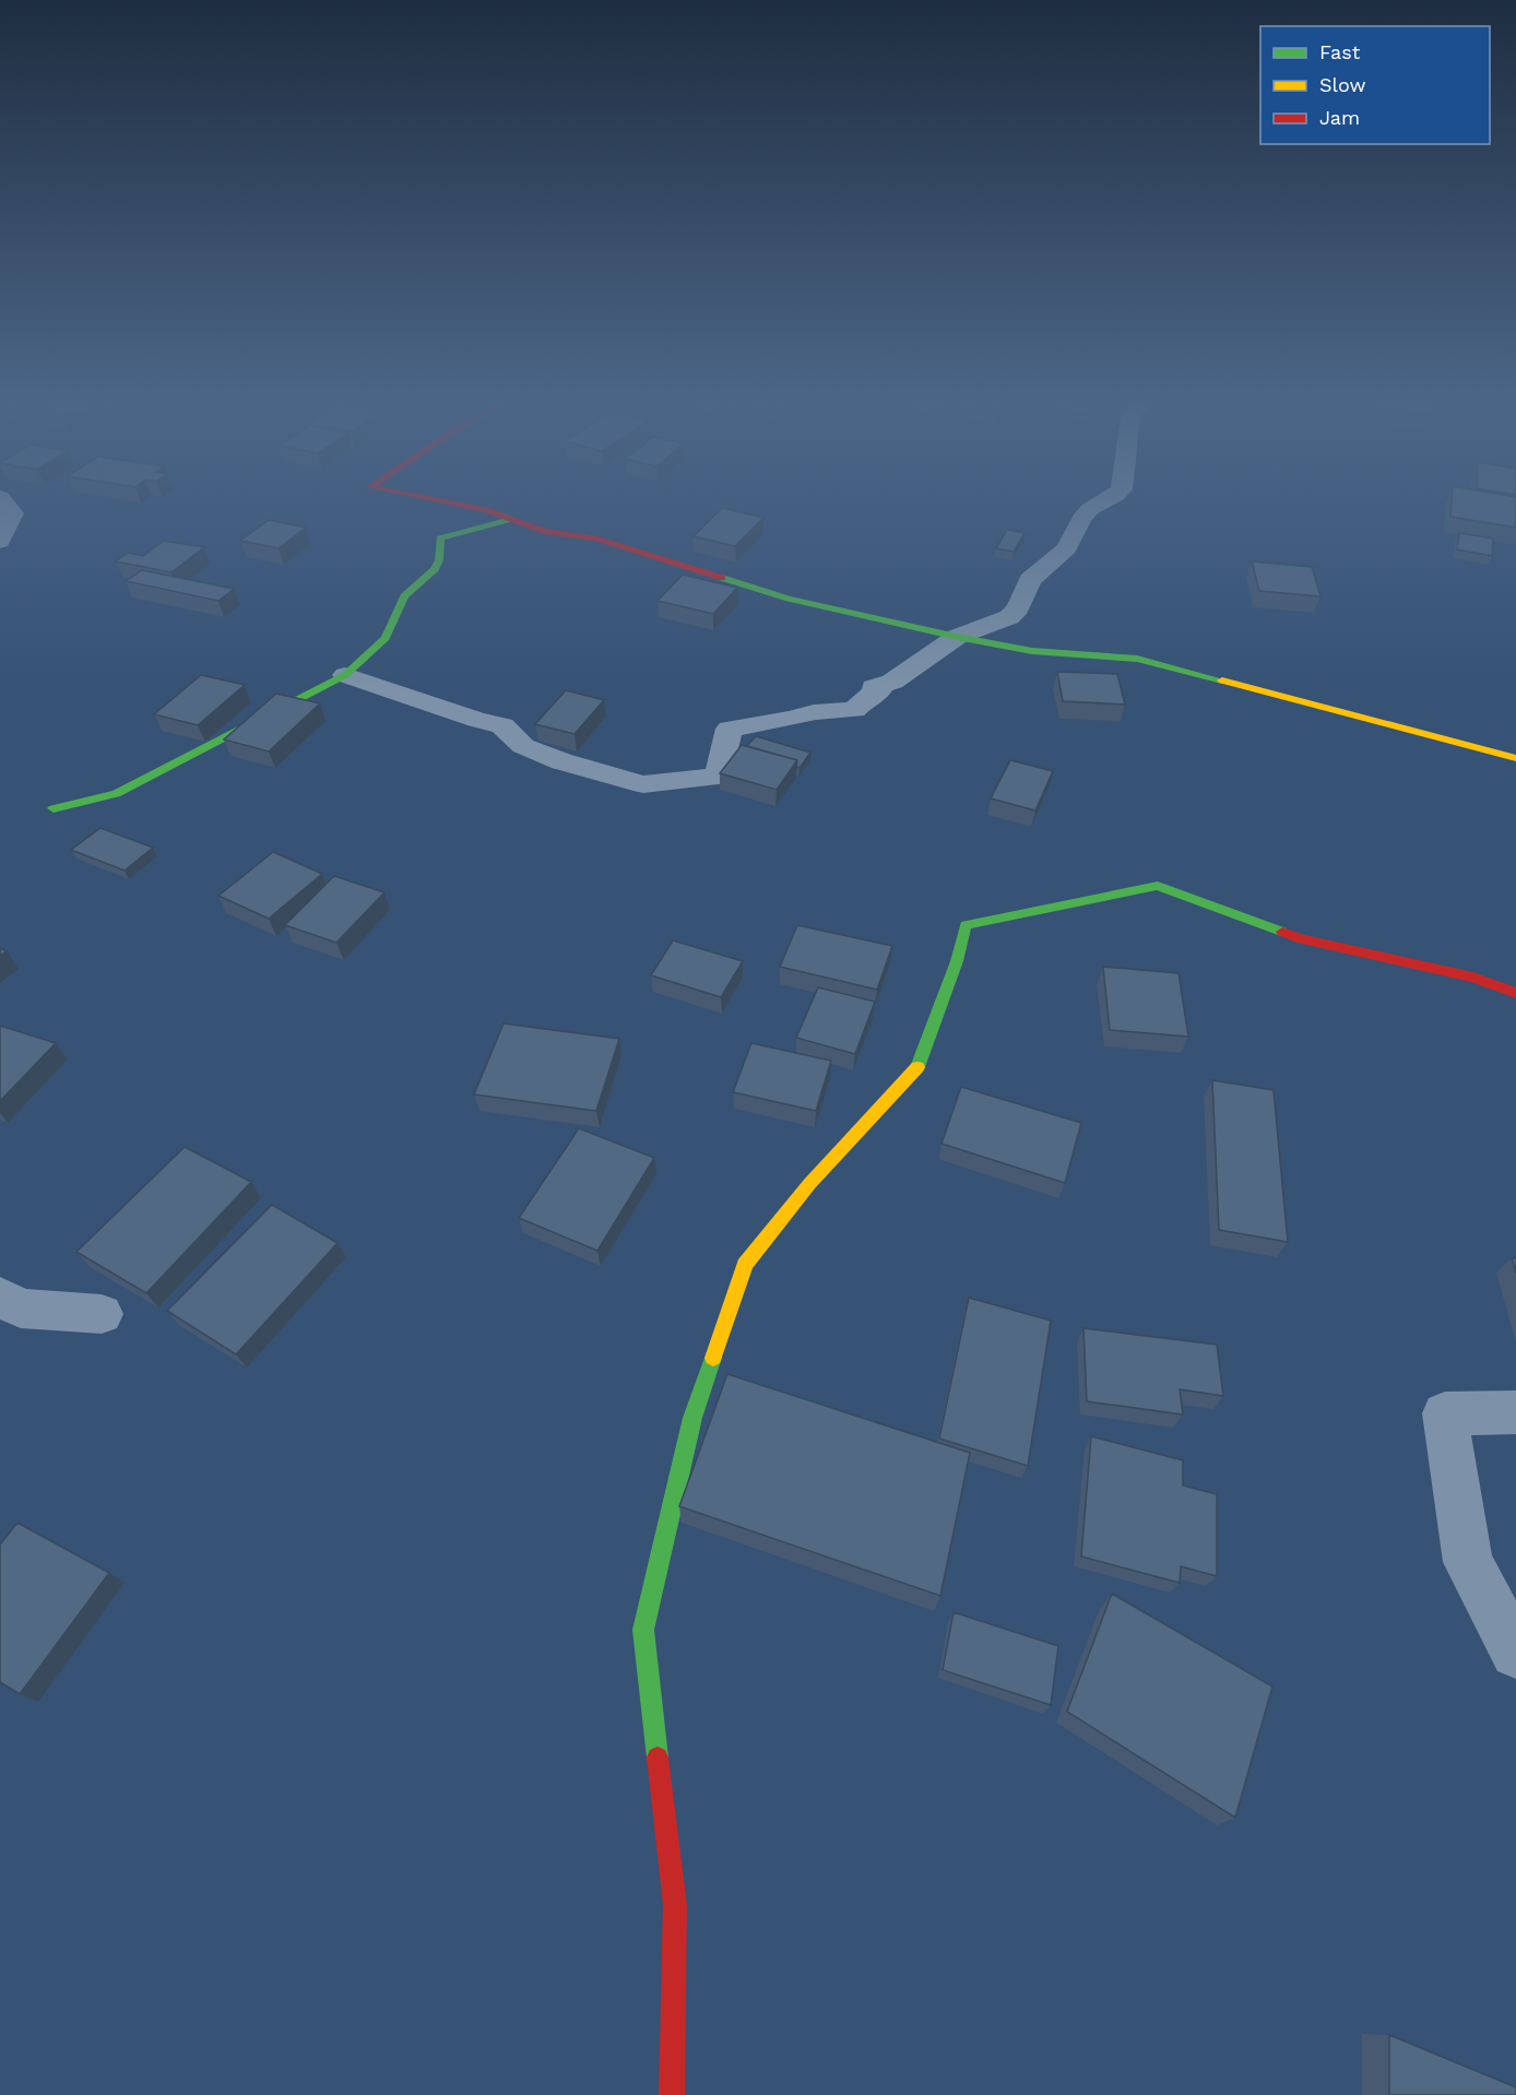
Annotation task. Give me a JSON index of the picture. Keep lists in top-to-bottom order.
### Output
{
  "legend": ["Fast", "Slow", "Jam"]
}
